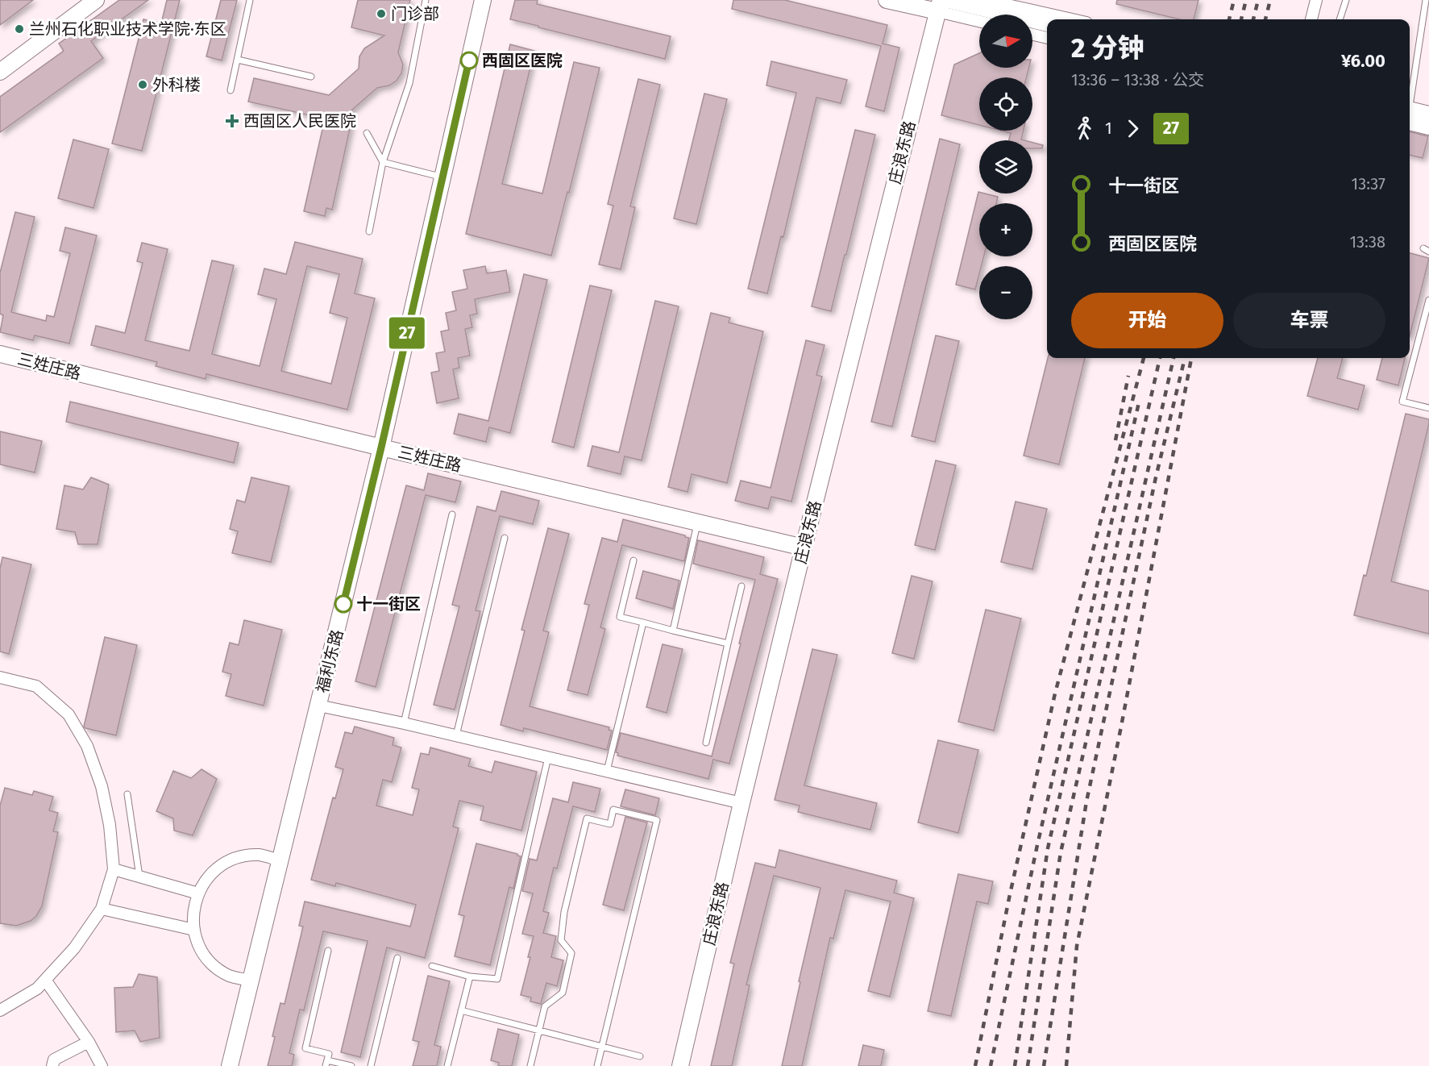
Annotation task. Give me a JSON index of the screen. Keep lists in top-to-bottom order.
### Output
{
  "streets": {
    "street": ["庄浪东路", "三姓庄路", "福利东路"]
  },
  "crossings": [
    ["庄浪东路", "三姓庄路"],
    ["三姓庄路", "福利东路"]
  ],
  "places": {
    "other": [
      "门诊部",
      "兰州石化职业技术学院·东区",
      "西固区医院",
      "外科楼",
      "十一街区"
    ],
    "health": ["西固区人民医院"]
  },
  "lines": ["bus line 27"],
  "north": "right",
  "page": {
    "on_map": "27",
    "map_buttons": ["+", "−"],
    "heading": ["2 分钟", "13:36 – 13:38 · 公交", "¥6.00"],
    "legs": ["1", "27"],
    "list": [
      {
        "name": "十一街区",
        "value": "13:37"
      },
      {
        "name": "西固区医院",
        "value": "13:38"
      }
    ],
    "buttons": ["开始", "车票"]
  }
}
